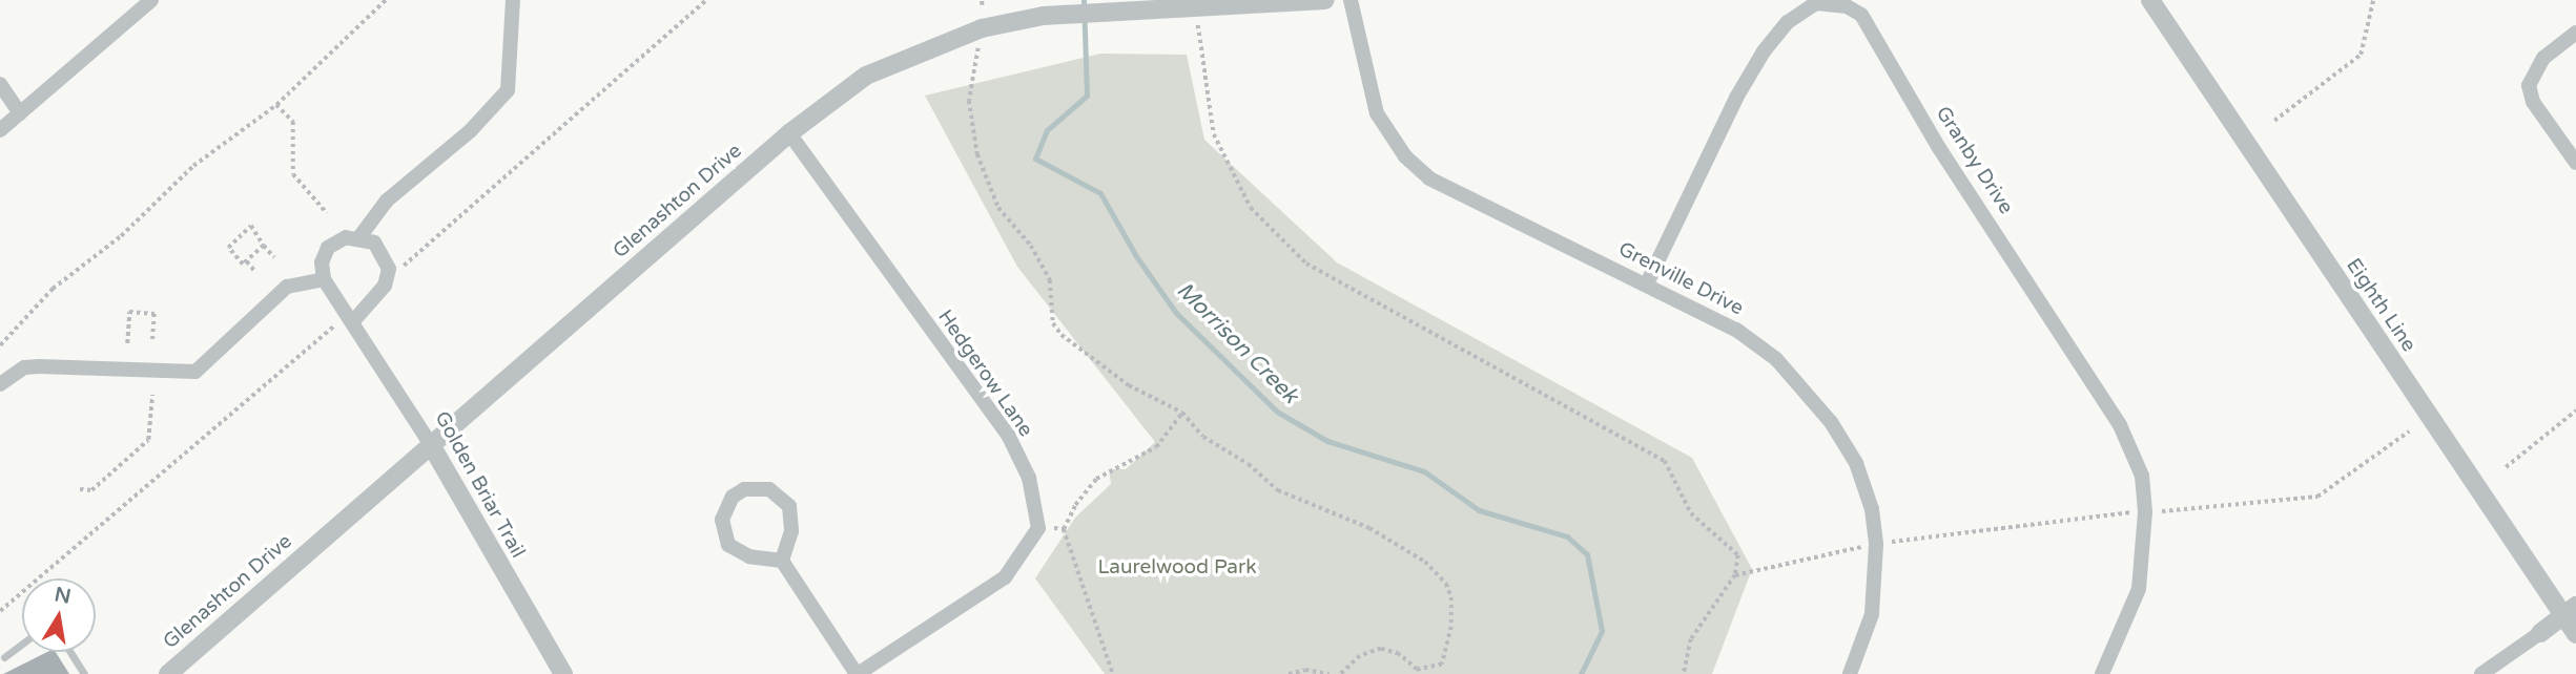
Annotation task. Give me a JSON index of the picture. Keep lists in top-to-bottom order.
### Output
{
  "streets": {
    "street": [
      "Granby Drive",
      "Glenashton Drive",
      "Grenville Drive",
      "Eighth Line",
      "Hedgerow Lane",
      "Golden Briar Trail"
    ]
  },
  "crossings": [
    ["Granby Drive", "Grenville Drive"],
    ["Glenashton Drive", "Hedgerow Lane"],
    ["Glenashton Drive", "Golden Briar Trail"]
  ],
  "water": ["Morrison Creek"],
  "parks": ["Laurelwood Park"],
  "north": "top"
}
